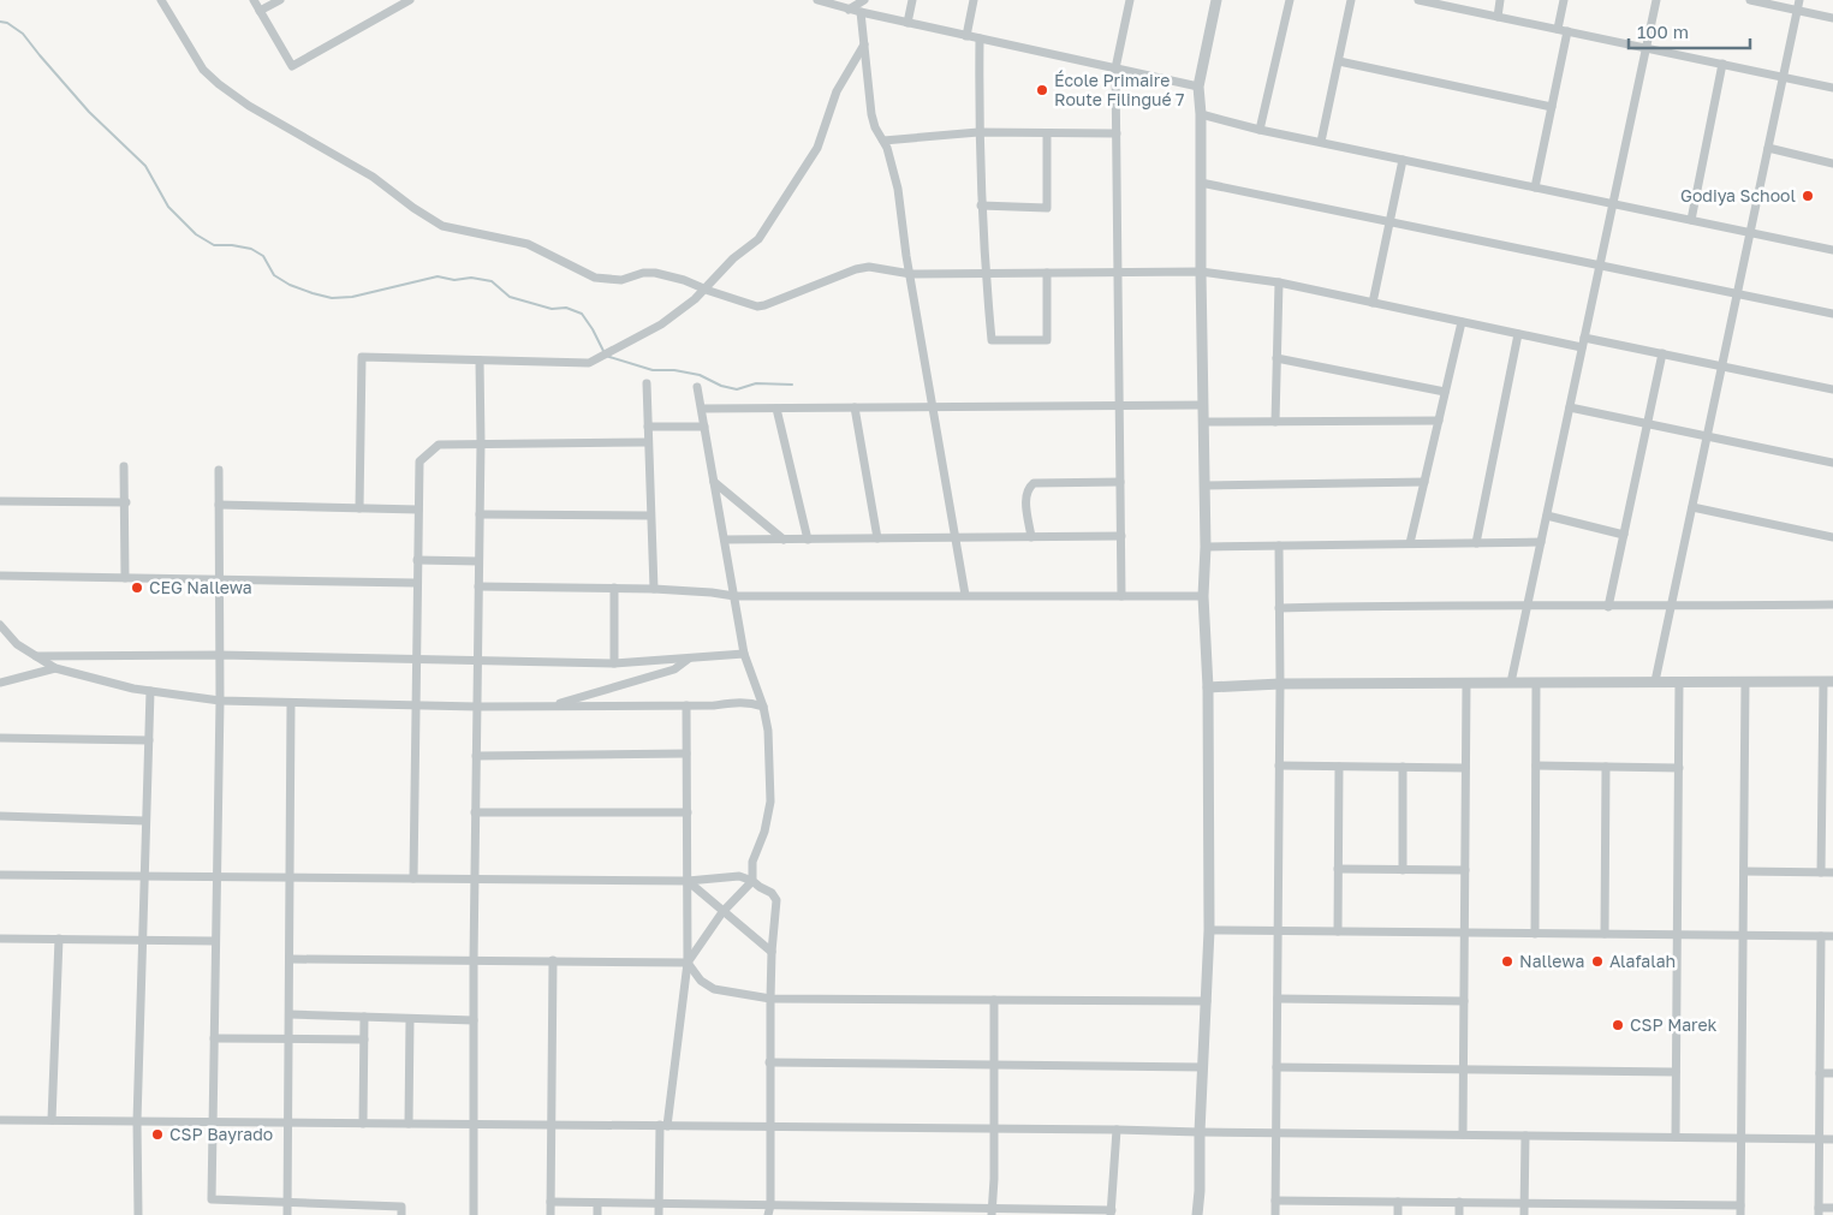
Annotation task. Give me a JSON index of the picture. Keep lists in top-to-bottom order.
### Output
{
  "places": [
    "École Primaire Route Filingué 7",
    "Godiya School",
    "CEG Nallewa",
    "Nallewa",
    "Alafalah",
    "CSP Marek",
    "CSP Bayrado"
  ],
  "scale_bar": "100 m"
}
